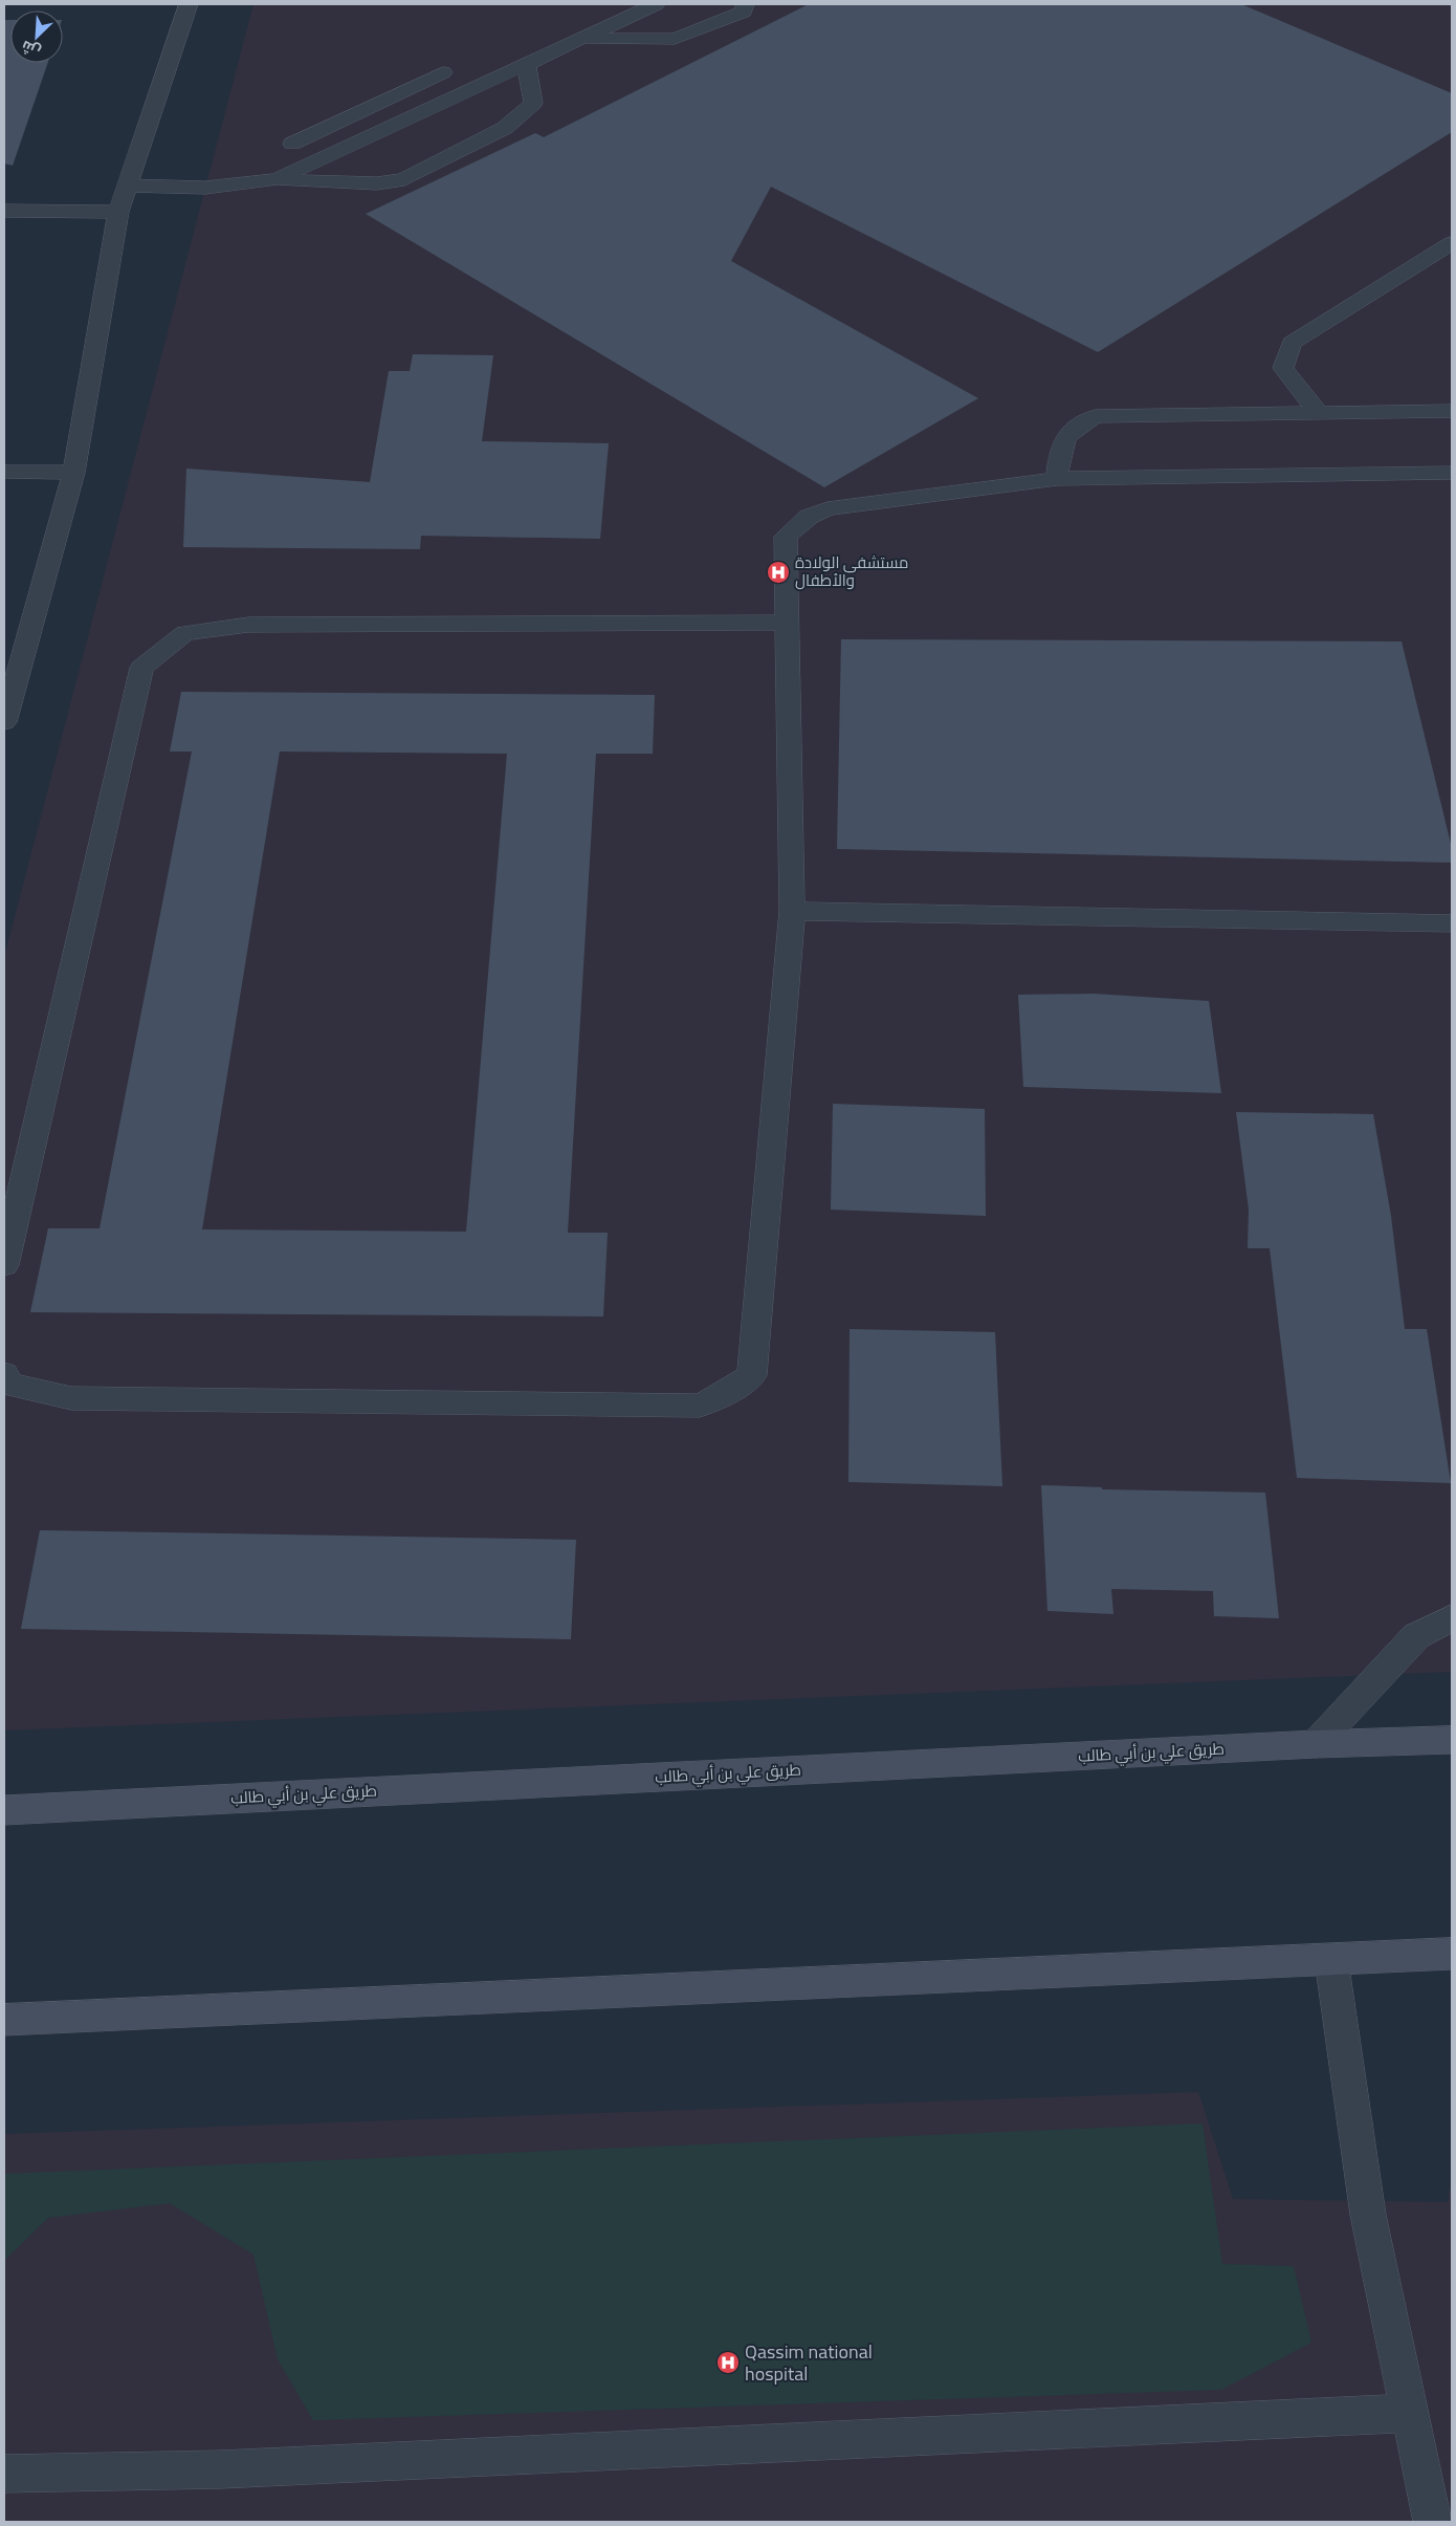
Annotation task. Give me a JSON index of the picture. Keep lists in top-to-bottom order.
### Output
{
  "streets": {
    "main road": ["طريق علي بن أبي طالب"]
  },
  "places": {
    "hospital": ["مستشفى الولادة والأطفال", "Qassim national hospital"]
  },
  "north": "bottom left"
}
